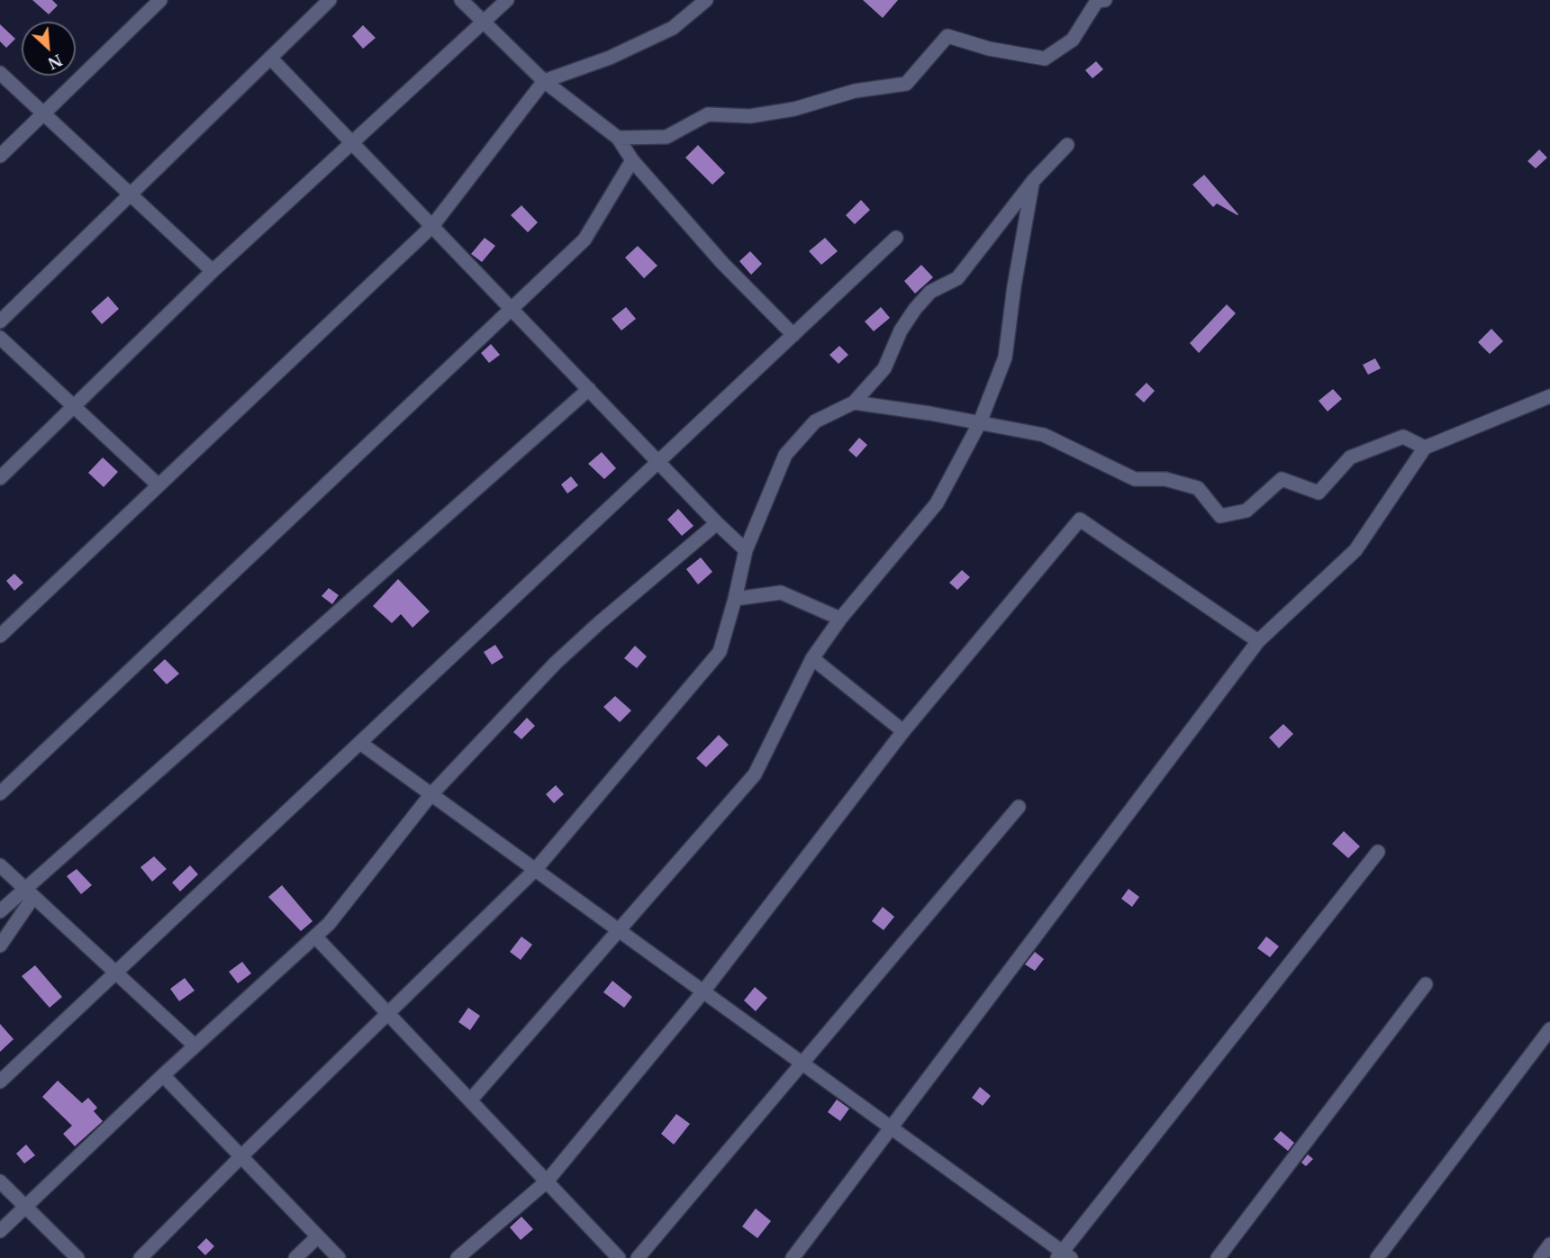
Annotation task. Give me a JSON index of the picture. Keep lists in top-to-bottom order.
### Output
{
  "north": "bottom right"
}
